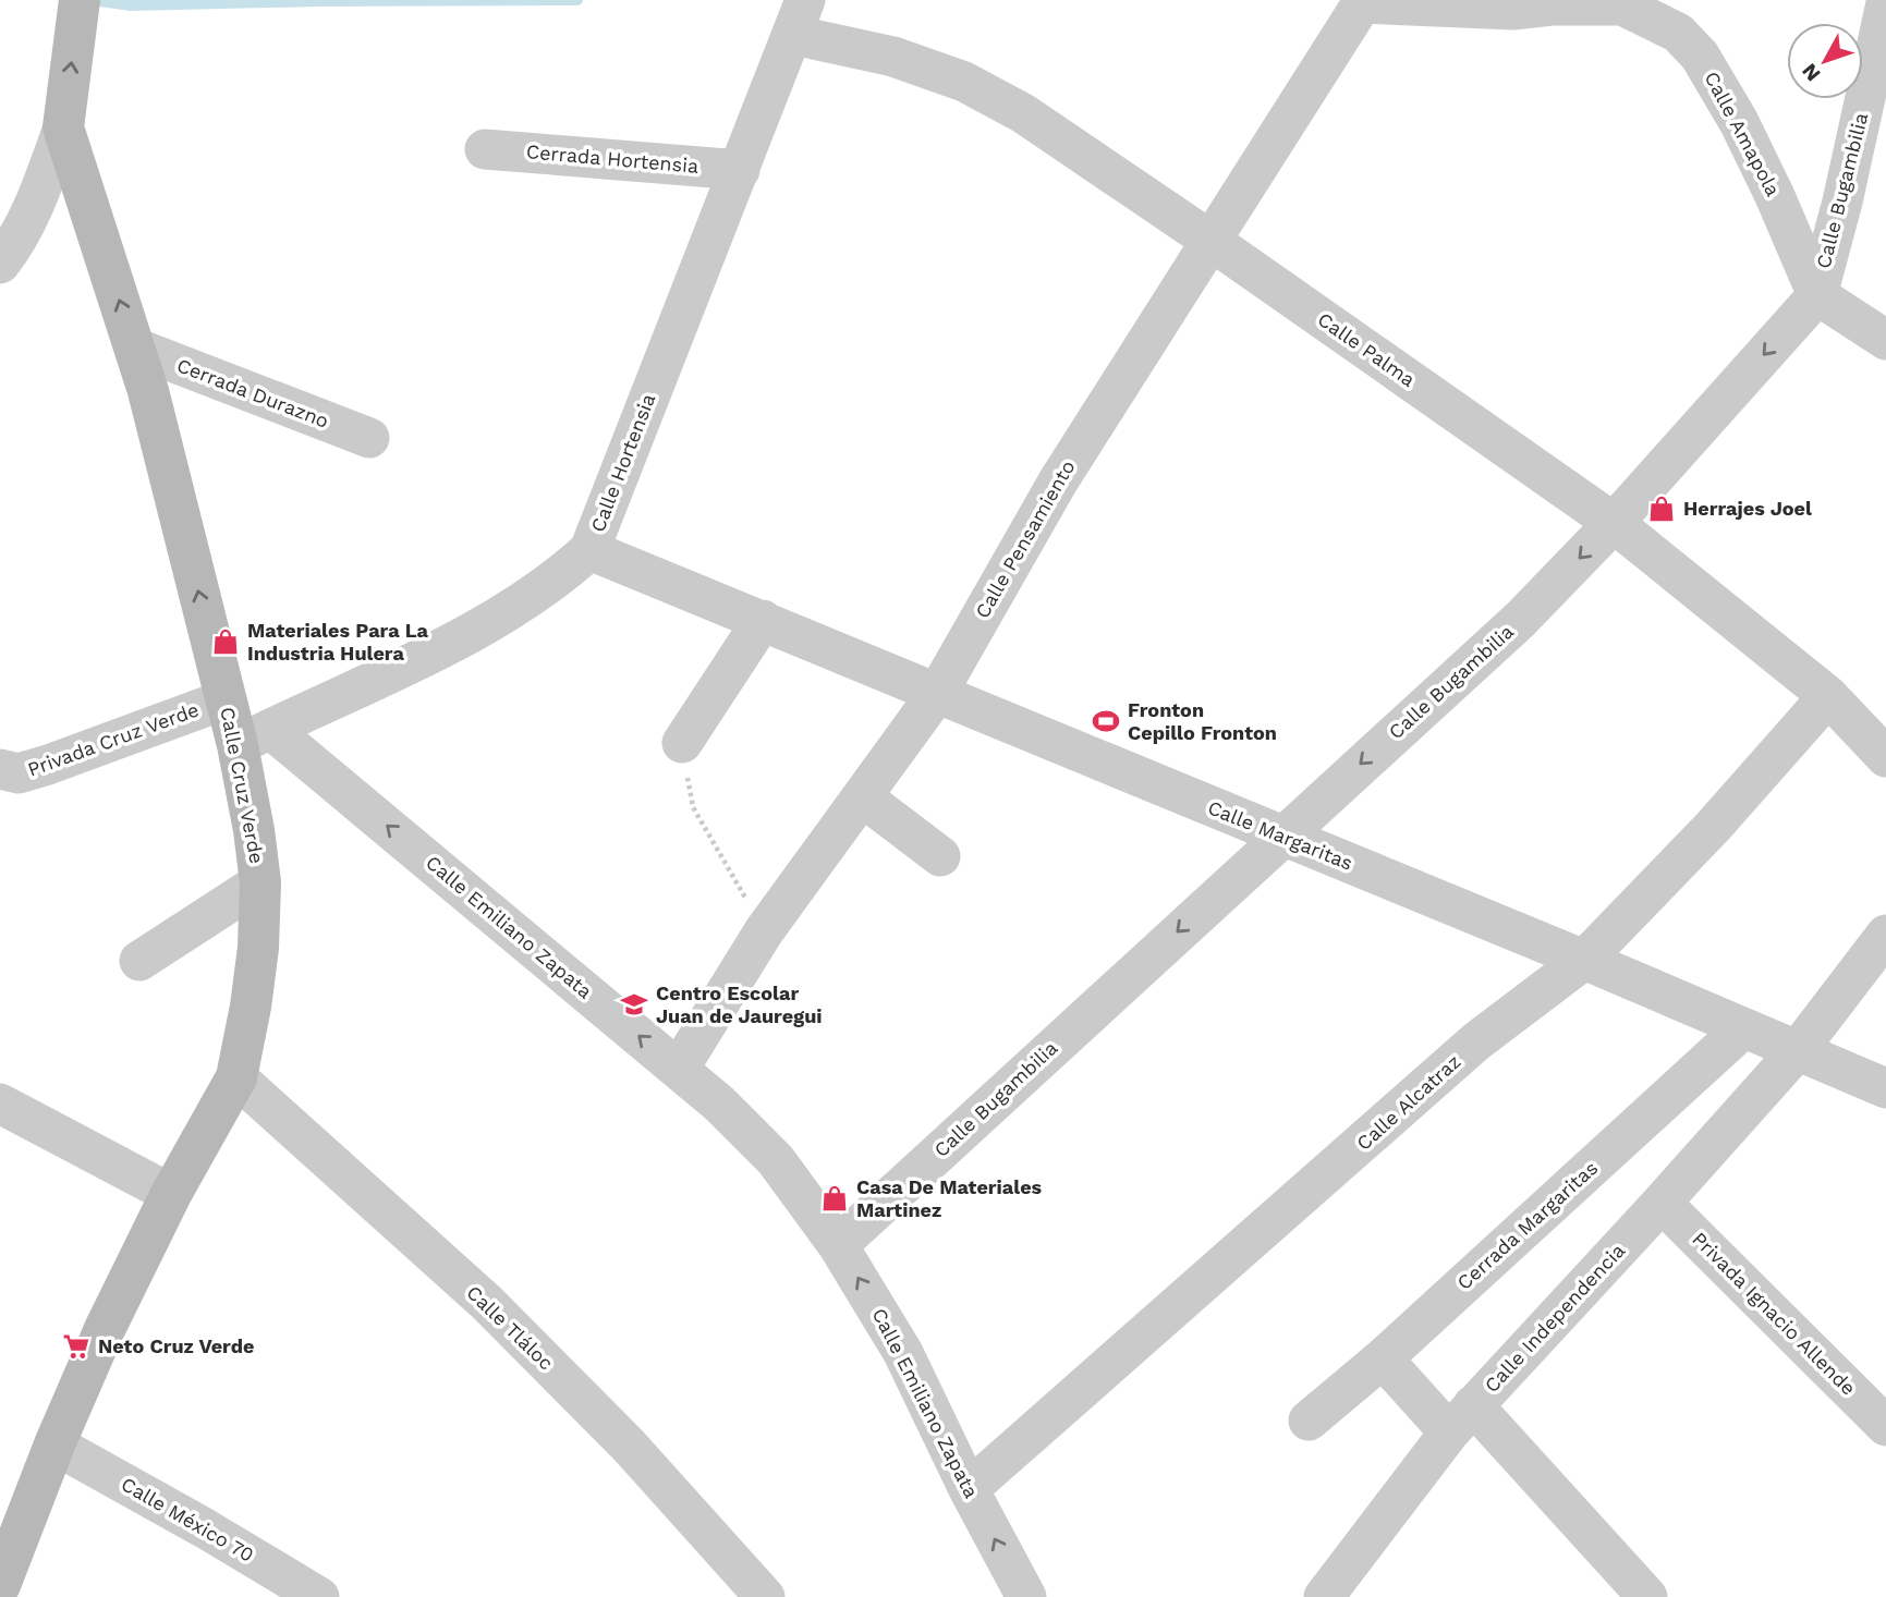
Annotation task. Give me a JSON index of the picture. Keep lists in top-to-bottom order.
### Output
{
  "streets": {
    "street": [
      "Calle Amapola",
      "Cerrada Hortensia",
      "Calle Bugambilia",
      "Calle Palma",
      "Cerrada Durazno",
      "Calle Hortensia",
      "Calle Pensamiento",
      "Privada Cruz Verde",
      "Calle Cruz Verde",
      "Calle Margaritas",
      "Calle Emiliano Zapata",
      "Calle Alcatraz",
      "Cerrada Margaritas",
      "Privada Ignacio Allende",
      "Calle Independencia",
      "Calle Tláloc",
      "Calle México 70"
    ]
  },
  "crossings": [
    ["Calle Amapola", "Calle Bugambilia"],
    ["Calle Amapola", "Calle Pensamiento"],
    ["Cerrada Hortensia", "Calle Hortensia"],
    ["Calle Bugambilia", "Calle Palma"],
    ["Calle Bugambilia", "Calle Margaritas"],
    ["Calle Bugambilia", "Calle Emiliano Zapata"],
    ["Calle Palma", "Calle Hortensia"],
    ["Calle Palma", "Calle Pensamiento"],
    ["Calle Palma", "Calle Alcatraz"],
    ["Cerrada Durazno", "Calle Cruz Verde"],
    ["Calle Hortensia", "Calle Cruz Verde"],
    ["Calle Hortensia", "Calle Margaritas"],
    ["Calle Hortensia", "Calle Emiliano Zapata"],
    ["Calle Pensamiento", "Calle Margaritas"],
    ["Calle Pensamiento", "Calle Emiliano Zapata"],
    ["Privada Cruz Verde", "Calle Cruz Verde"],
    ["Calle Cruz Verde", "Calle Emiliano Zapata"],
    ["Calle Cruz Verde", "Calle Tláloc"],
    ["Calle Cruz Verde", "Calle México 70"],
    ["Calle Margaritas", "Calle Alcatraz"],
    ["Calle Margaritas", "Cerrada Margaritas"],
    ["Calle Margaritas", "Calle Independencia"],
    ["Calle Emiliano Zapata", "Calle Alcatraz"],
    ["Privada Ignacio Allende", "Calle Independencia"]
  ],
  "one_way": ["Calle Bugambilia", "Calle Cruz Verde", "Calle Emiliano Zapata"],
  "places": {
    "shop": ["Herrajes Joel", "Materiales Para La Industria Hulera", "Casa De Materiales Martinez"],
    "sports": ["Fronton Cepillo Fronton"],
    "school or university": ["Centro Escolar Juan de Jauregui"],
    "supermarket": ["Neto Cruz Verde"]
  },
  "north": "bottom left"
}
